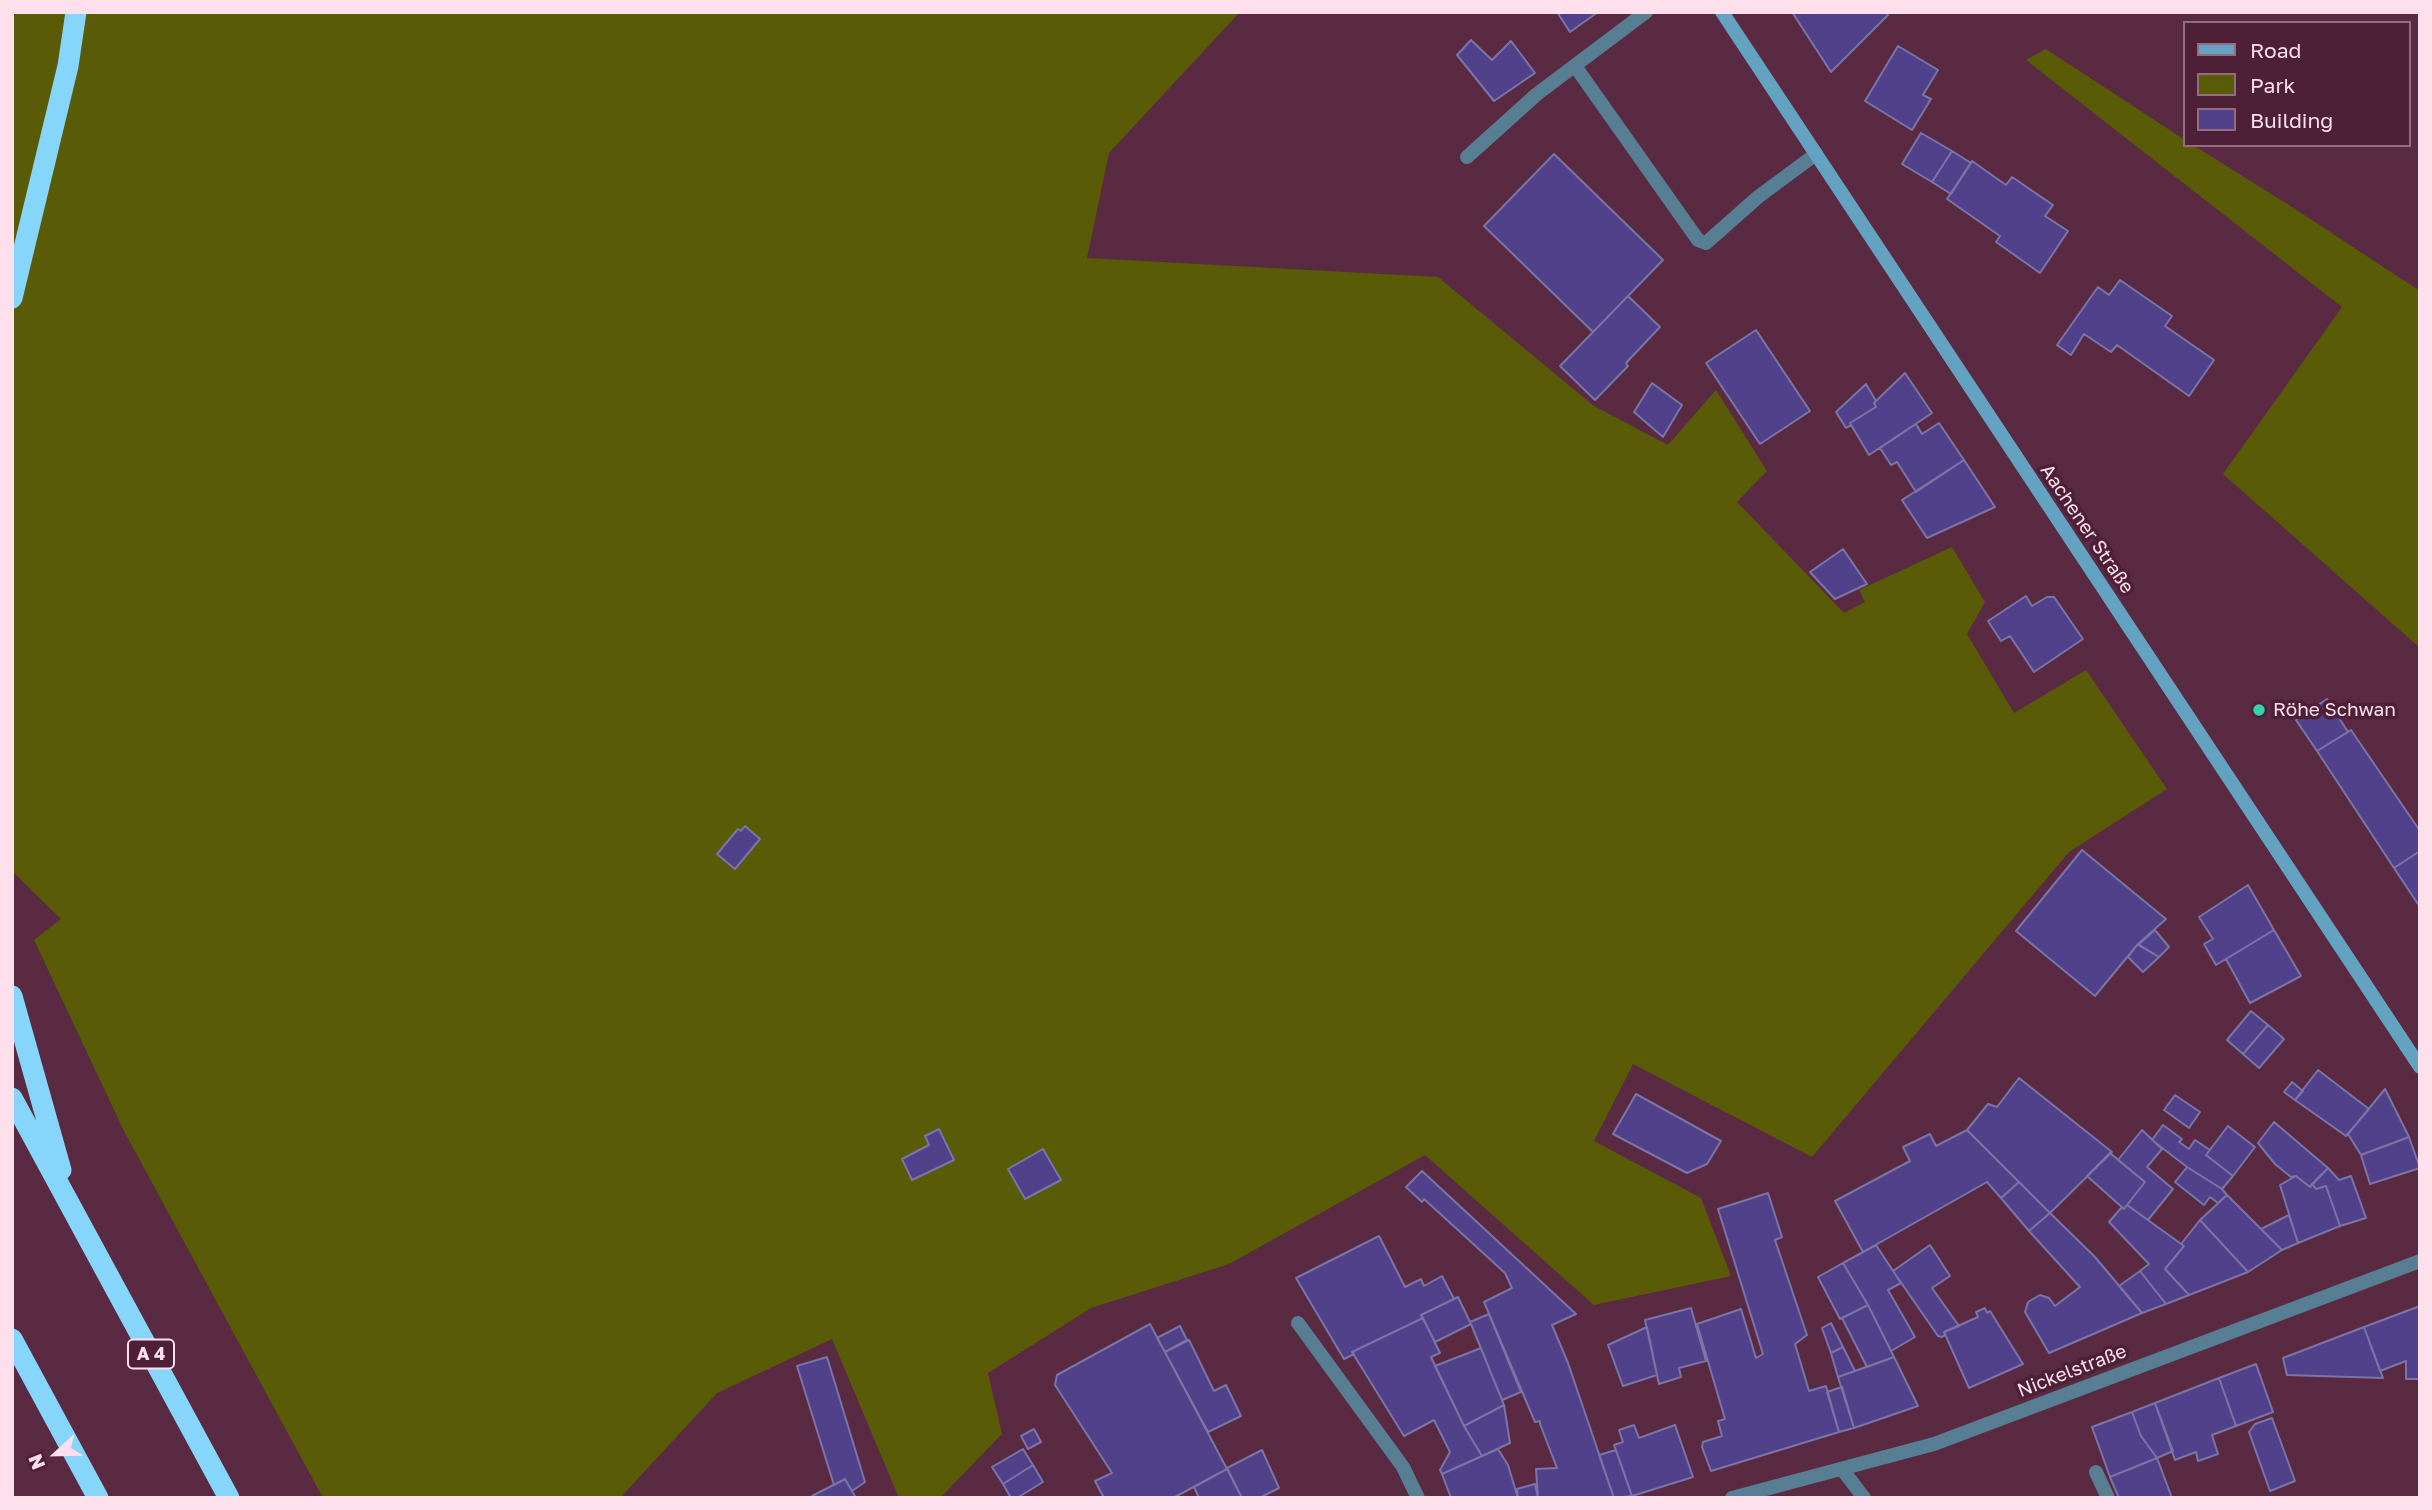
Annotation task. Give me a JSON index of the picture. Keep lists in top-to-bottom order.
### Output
{
  "streets": {
    "highway": ["A 4"],
    "main road": ["Aachener Straße"],
    "street": ["Nickelstraße"]
  },
  "places": ["Röhe Schwan"],
  "legend": ["Road", "Park", "Building"],
  "north": "left"
}
